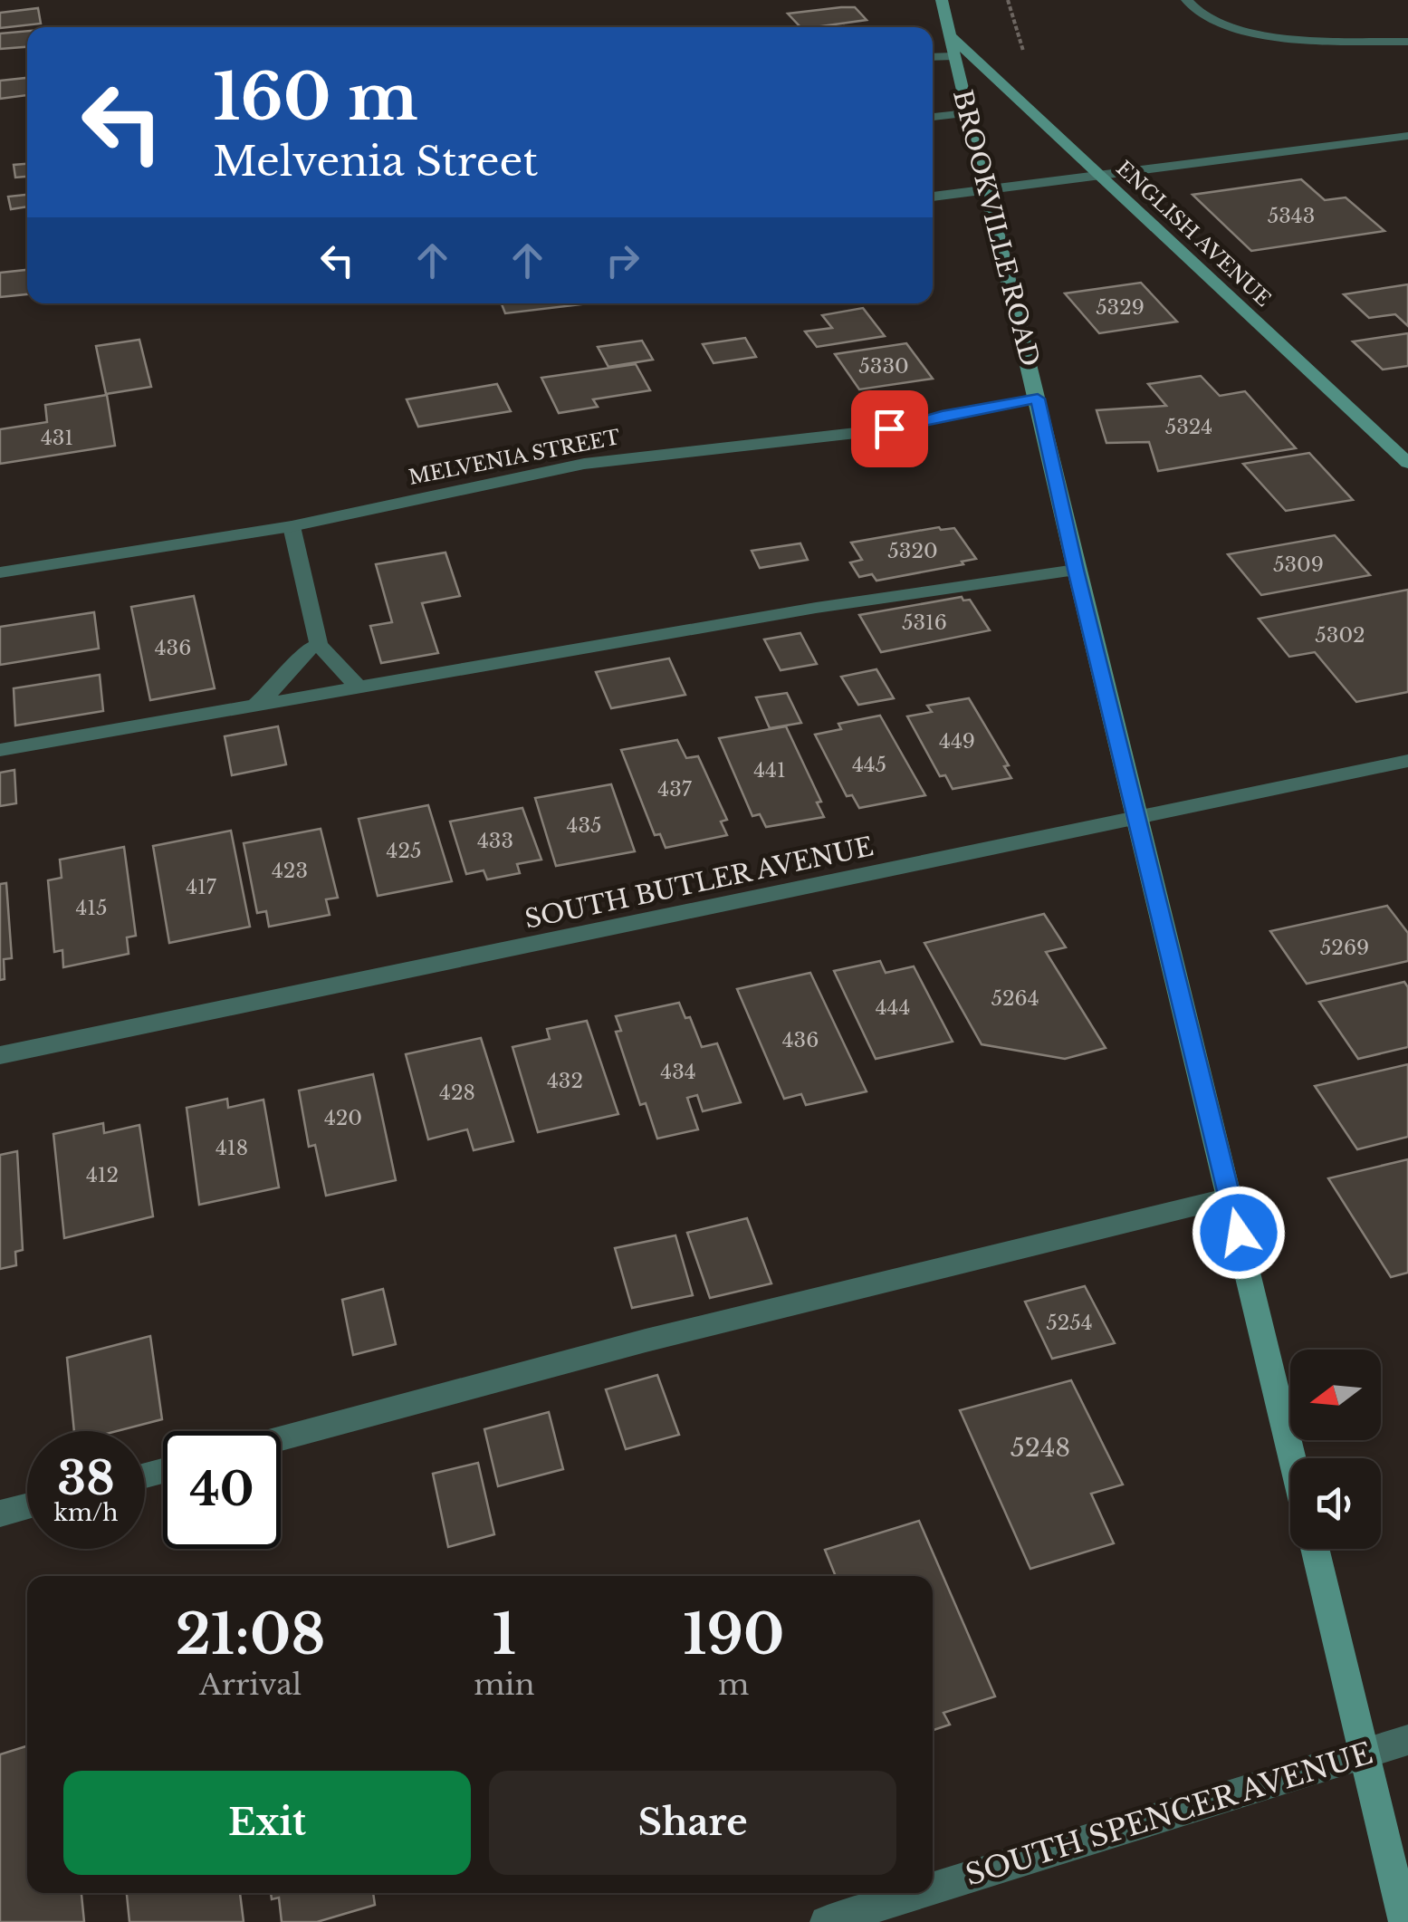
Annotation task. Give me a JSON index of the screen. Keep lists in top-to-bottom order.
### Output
{
  "streets": {
    "street": [
      "BROOKVILLE ROAD",
      "ENGLISH AVENUE",
      "MELVENIA STREET",
      "SOUTH BUTLER AVENUE",
      "SOUTH SPENCER AVENUE"
    ]
  },
  "crossings": [
    ["BROOKVILLE ROAD", "ENGLISH AVENUE"],
    ["BROOKVILLE ROAD", "MELVENIA STREET"],
    ["BROOKVILLE ROAD", "SOUTH BUTLER AVENUE"]
  ],
  "house_numbers": [
    "5343",
    "5329",
    "5330",
    "5324",
    "431",
    "5320",
    "5309",
    "5316",
    "5302",
    "436",
    "449",
    "445",
    "441",
    "437",
    "435",
    "433",
    "425",
    "423",
    "417",
    "415",
    "5269",
    "5264",
    "444",
    "436",
    "434",
    "432",
    "428",
    "420",
    "418",
    "412",
    "5254",
    "5248"
  ],
  "north": "left",
  "page": {
    "turn": ["160 m", "Melvenia Street"],
    "speed": "38 km/h",
    "limit": "40",
    "eta": [
      "21:08",
      "Arrival",
      "1",
      "min",
      "190",
      "m"
    ],
    "buttons": ["Exit", "Share"]
  }
}
